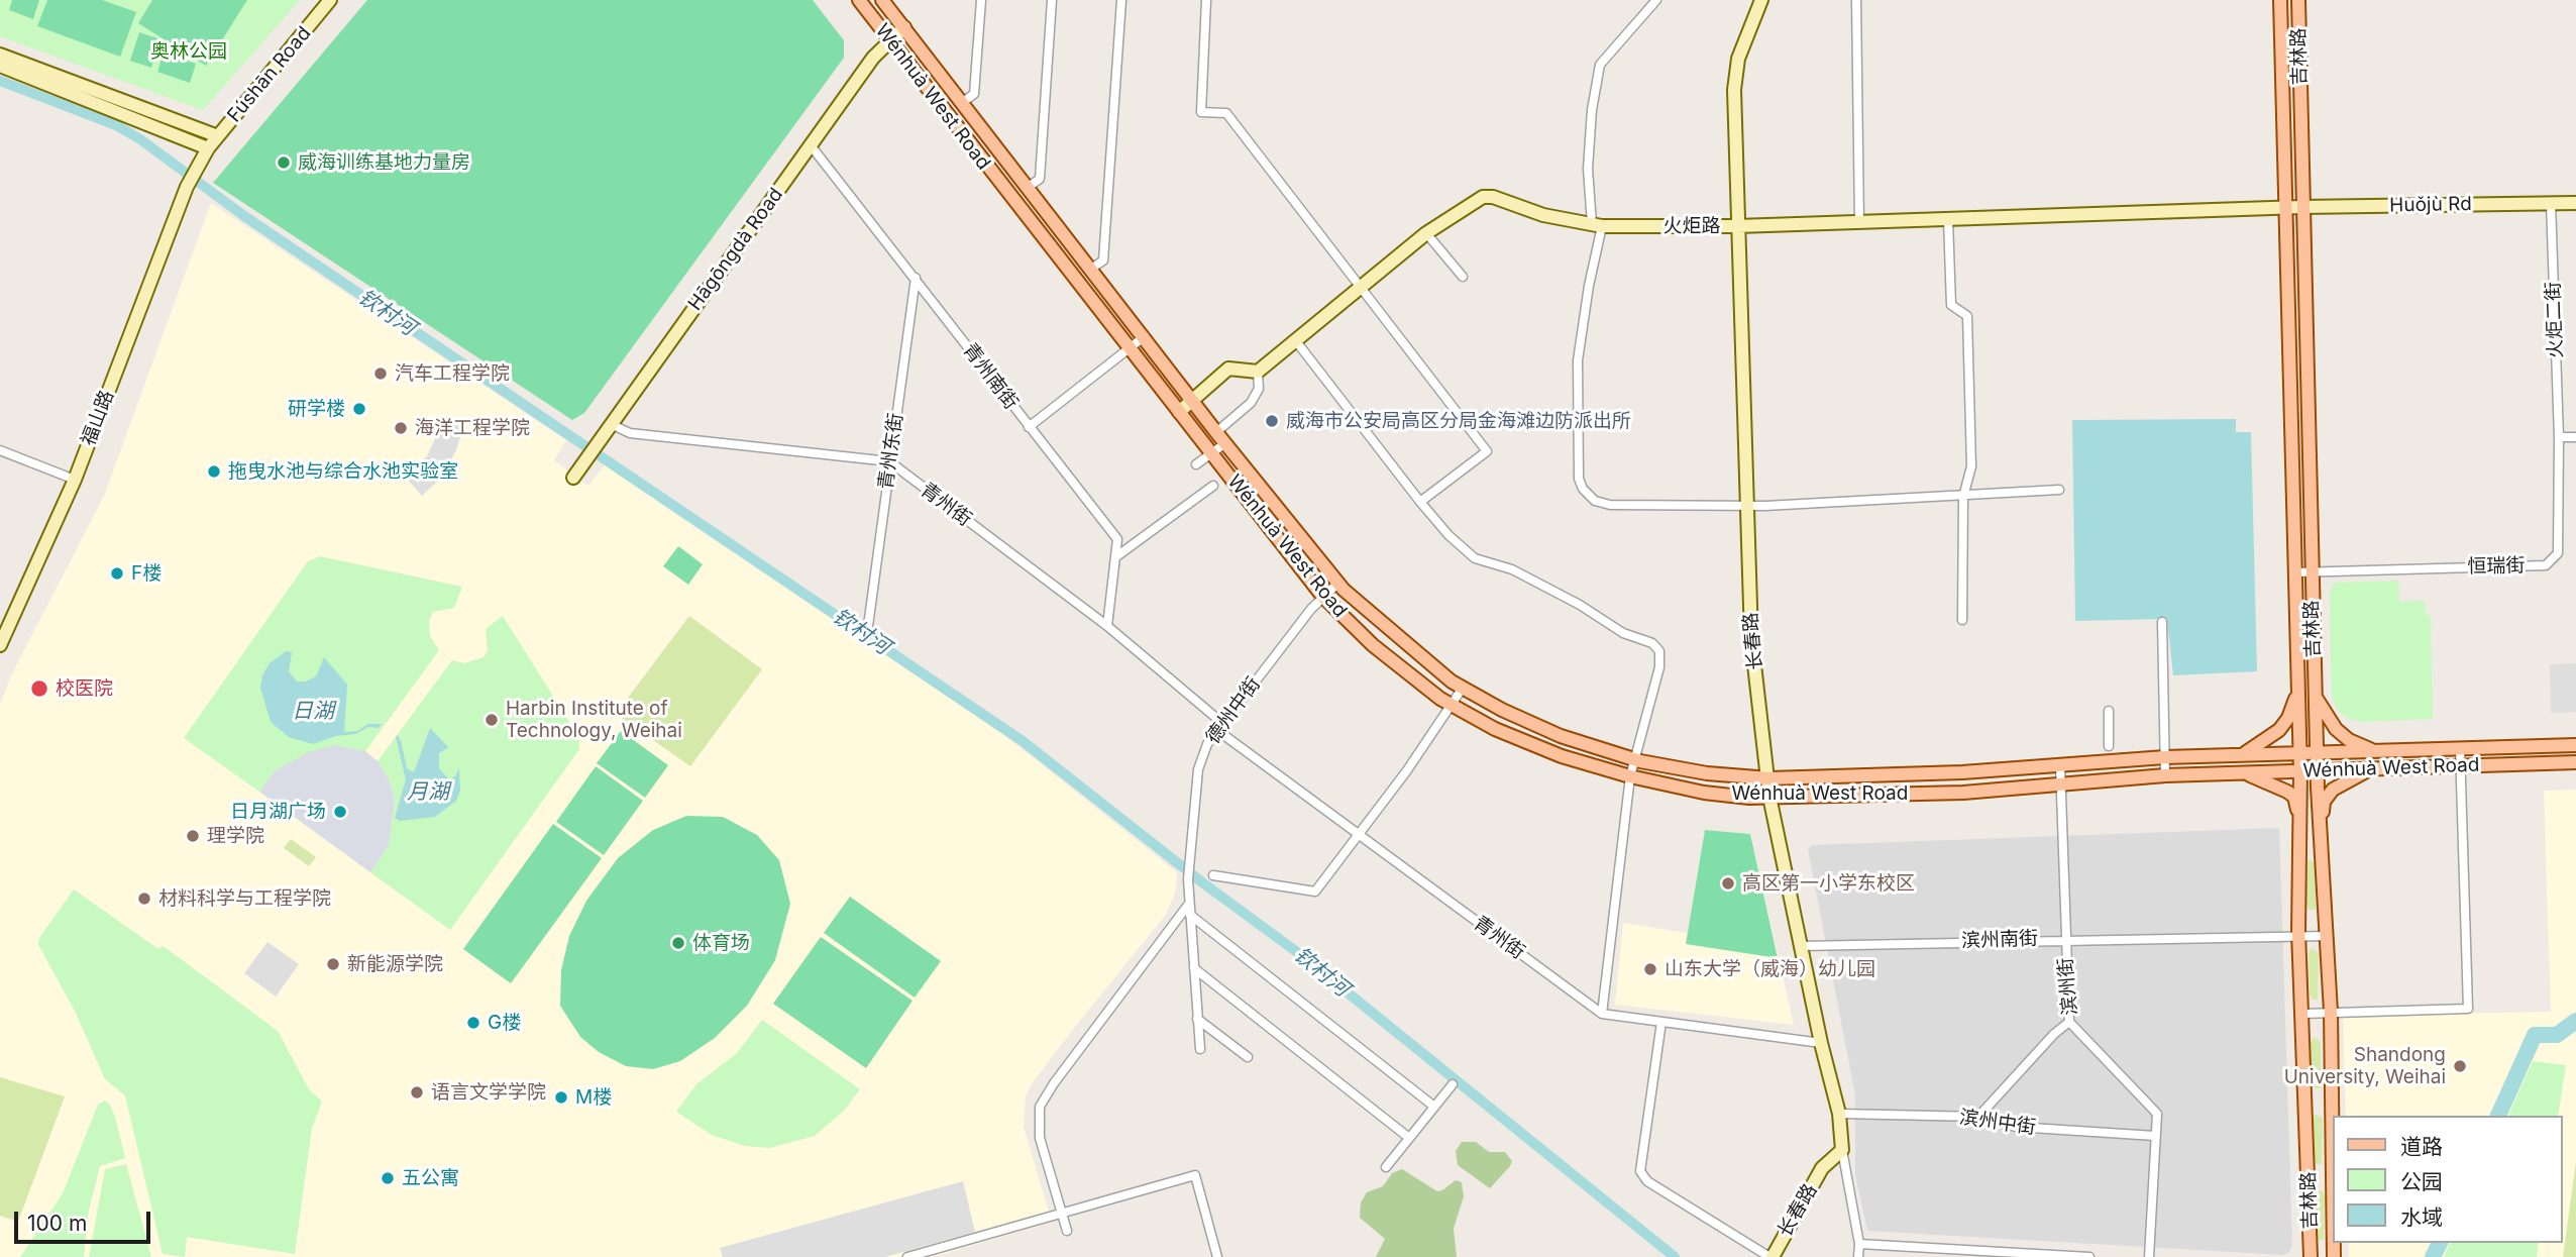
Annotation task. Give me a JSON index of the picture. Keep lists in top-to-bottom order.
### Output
{
  "streets": {
    "main road": [
      "吉林路",
      "Fúshān Road",
      "Wénhuà West Road",
      "Huǒjù Rd",
      "火炬路",
      "Hāgōngdà Road",
      "福山路",
      "长春路"
    ],
    "street": [
      "火炬二街",
      "青州南街",
      "青州东街",
      "青州街",
      "恒瑞街",
      "德州中街",
      "滨州南街",
      "滨州街",
      "滨州中街"
    ]
  },
  "crossings": [
    ["吉林路", "Wénhuà West Road"],
    ["吉林路", "Huǒjù Rd"],
    ["吉林路", "火炬路"],
    ["吉林路", "恒瑞街"],
    ["吉林路", "滨州南街"],
    ["Fúshān Road", "福山路"],
    ["Wénhuà West Road", "Hāgōngdà Road"],
    ["Wénhuà West Road", "长春路"],
    ["Wénhuà West Road", "德州中街"],
    ["Wénhuà West Road", "滨州街"],
    ["Huǒjù Rd", "火炬路"],
    ["Huǒjù Rd", "火炬二街"],
    ["火炬路", "长春路"],
    ["Hāgōngdà Road", "青州南街"],
    ["火炬二街", "恒瑞街"],
    ["青州南街", "青州东街"],
    ["青州南街", "青州街"],
    ["青州东街", "青州街"],
    ["青州街", "长春路"],
    ["青州街", "德州中街"],
    ["长春路", "滨州南街"],
    ["长春路", "滨州中街"],
    ["滨州南街", "滨州街"],
    ["滨州街", "滨州中街"]
  ],
  "water": ["钦村河", "日湖", "月湖"],
  "parks": ["奥林公园"],
  "places": [
    "威海训练基地力量房",
    "汽车工程学院",
    "研学楼",
    "威海市公安局高区分局金海滩边防派出所",
    "海洋工程学院",
    "拖曳水池与综合水池实验室",
    "F楼",
    "校医院",
    "Harbin Institute of Technology, Weihai",
    "日月湖广场",
    "理学院",
    "高区第一小学东校区",
    "材料科学与工程学院",
    "体育场",
    "新能源学院",
    "山东大学（威海）幼儿园",
    "G楼",
    "Shandong University, Weihai",
    "语言文学学院",
    "M楼",
    "五公寓"
  ],
  "legend": ["道路", "公园", "水域"],
  "scale_bar": "100 m"
}
